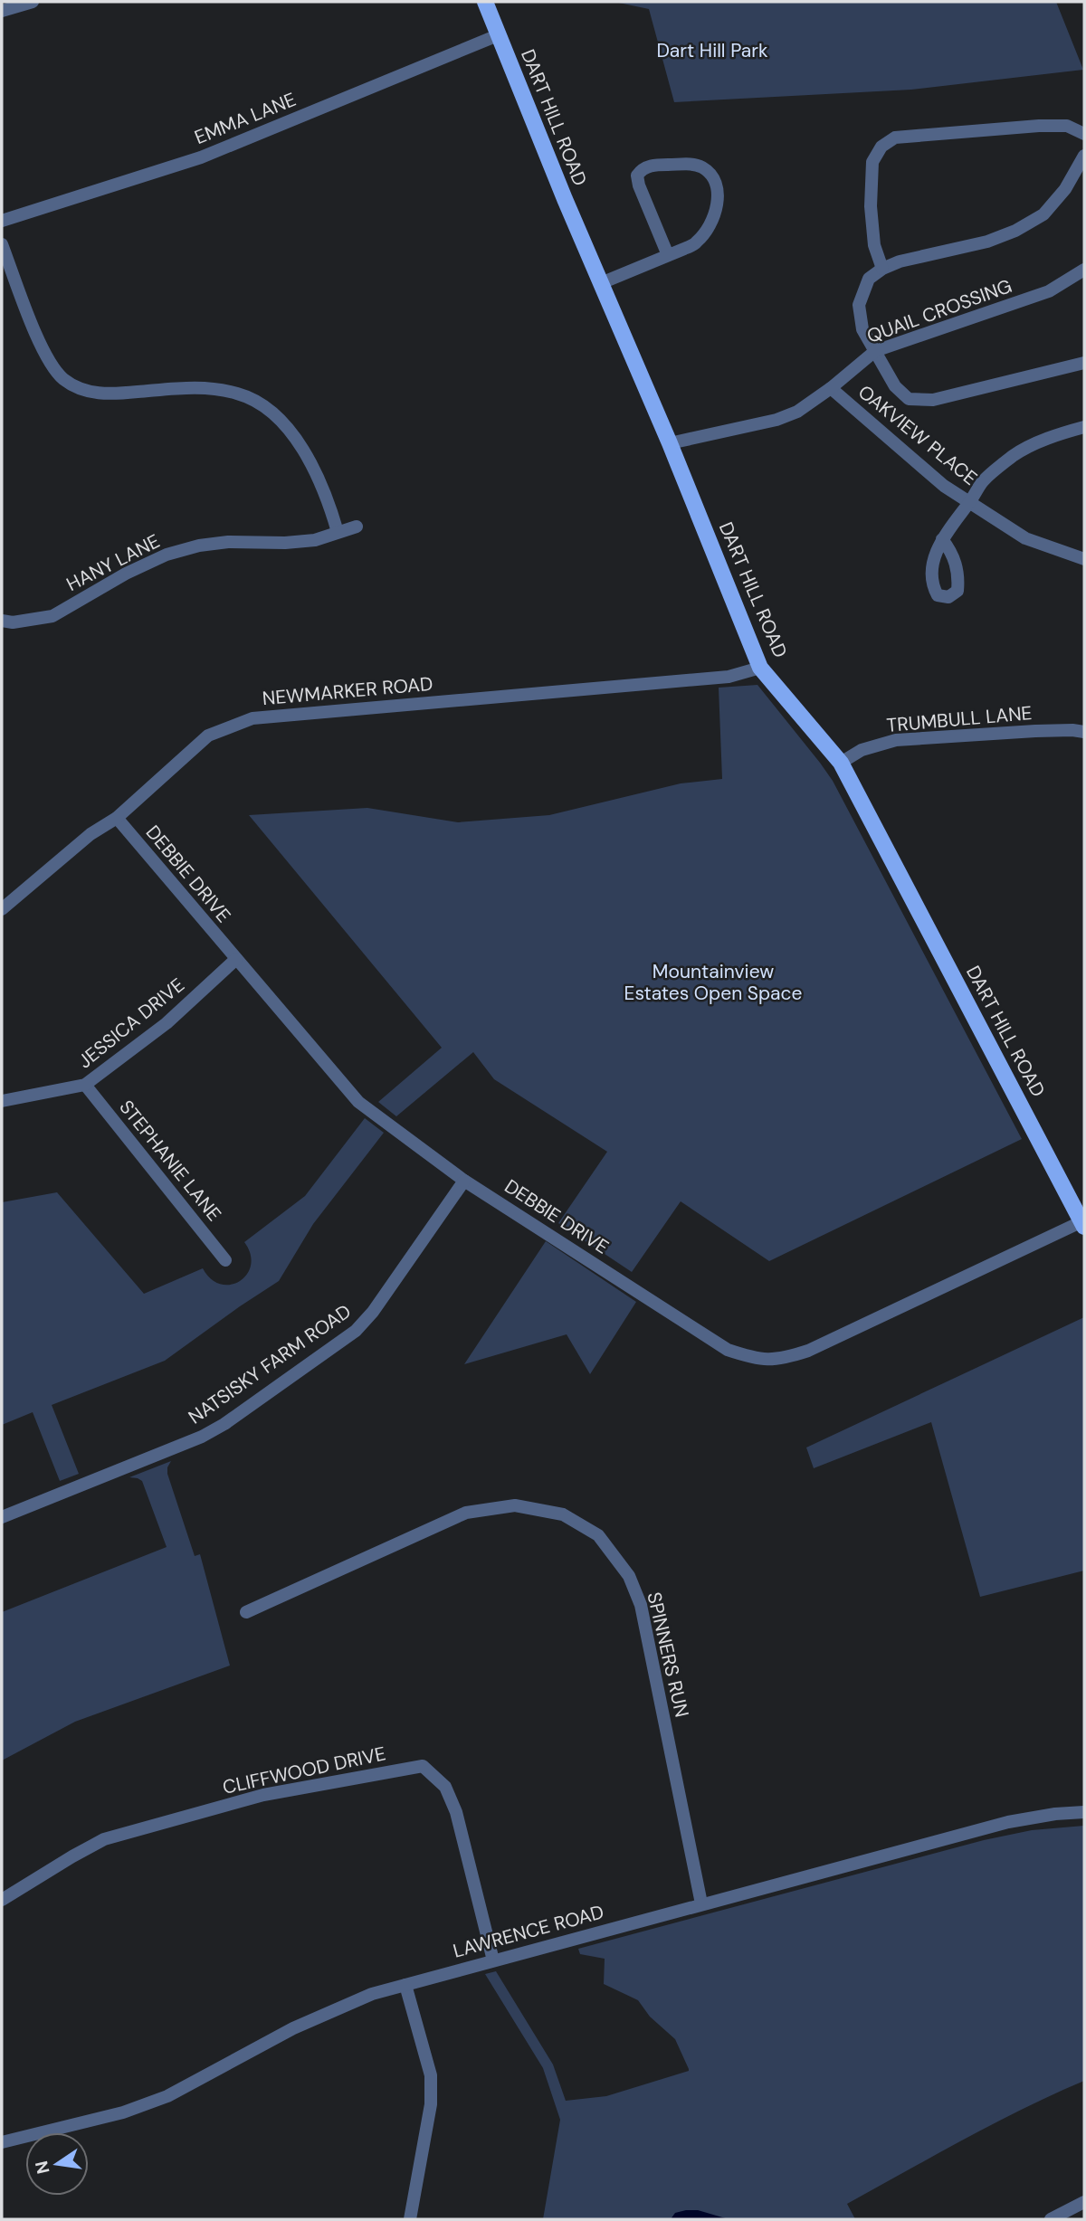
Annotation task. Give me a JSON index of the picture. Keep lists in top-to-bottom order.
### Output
{
  "streets": {
    "main road": ["DART HILL ROAD"],
    "street": [
      "EMMA LANE",
      "QUAIL CROSSING",
      "OAKVIEW PLACE",
      "HANY LANE",
      "NEWMARKER ROAD",
      "TRUMBULL LANE",
      "DEBBIE DRIVE",
      "JESSICA DRIVE",
      "STEPHANIE LANE",
      "NATSISKY FARM ROAD",
      "SPINNERS RUN",
      "CLIFFWOOD DRIVE",
      "LAWRENCE ROAD"
    ]
  },
  "crossings": [
    ["DART HILL ROAD", "EMMA LANE"],
    ["DART HILL ROAD", "QUAIL CROSSING"],
    ["DART HILL ROAD", "NEWMARKER ROAD"],
    ["DART HILL ROAD", "TRUMBULL LANE"],
    ["DART HILL ROAD", "DEBBIE DRIVE"],
    ["QUAIL CROSSING", "OAKVIEW PLACE"],
    ["NEWMARKER ROAD", "DEBBIE DRIVE"],
    ["DEBBIE DRIVE", "JESSICA DRIVE"],
    ["DEBBIE DRIVE", "NATSISKY FARM ROAD"],
    ["JESSICA DRIVE", "STEPHANIE LANE"],
    ["SPINNERS RUN", "LAWRENCE ROAD"],
    ["CLIFFWOOD DRIVE", "LAWRENCE ROAD"]
  ],
  "parks": ["Dart Hill Park", "Mountainview Estates Open Space"],
  "north": "left"
}
